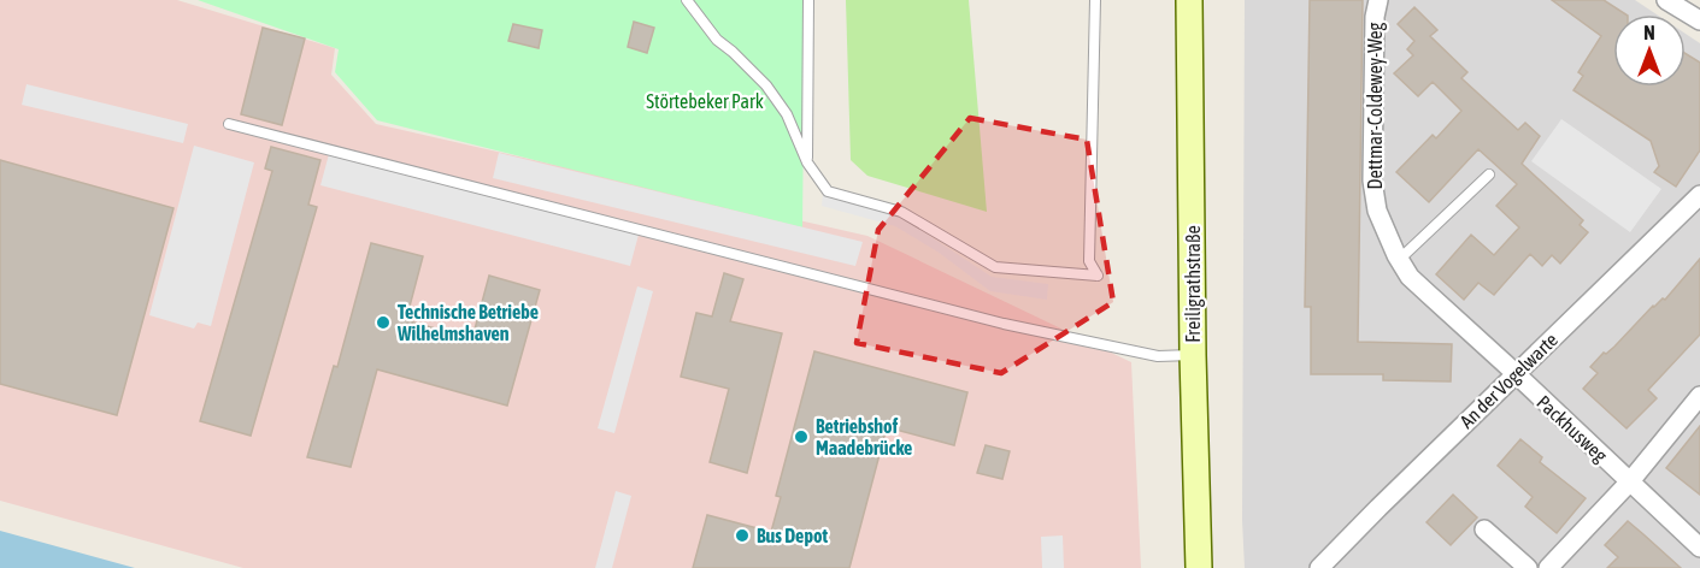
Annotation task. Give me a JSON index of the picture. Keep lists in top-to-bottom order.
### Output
{
  "streets": {
    "main road": ["Freiligrathstraße"],
    "street": ["Dettmar-Coldewey-Weg", "An der Vogelwarte", "Packhusweg"]
  },
  "crossings": [
    ["Dettmar-Coldewey-Weg", "An der Vogelwarte"],
    ["Dettmar-Coldewey-Weg", "Packhusweg"],
    ["An der Vogelwarte", "Packhusweg"]
  ],
  "parks": ["Störtebeker Park"],
  "places": ["Technische Betriebe Wilhelmshaven", "Betriebshof Maadebrücke", "Bus Depot"],
  "north": "top"
}
